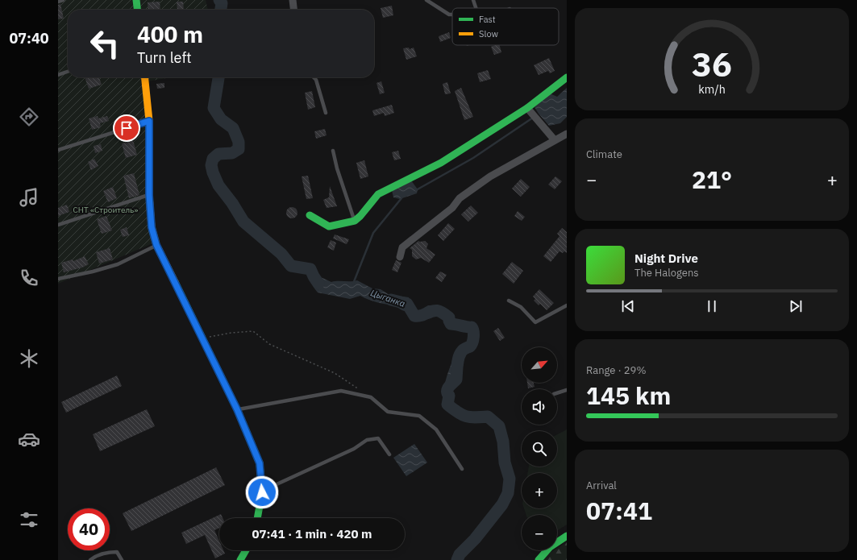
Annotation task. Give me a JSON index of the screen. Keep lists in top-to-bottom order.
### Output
{
  "water": ["Цыганка"],
  "parks": ["СНТ «Строитель»"],
  "legend": ["Fast", "Slow"],
  "north": "top right",
  "page": {
    "tabs": "07:40",
    "turn": ["400 m", "Turn left"],
    "tile": [
      "Climate",
      ["Range · 29%", "145 km"],
      ["Arrival", "07:41"]
    ],
    "heat": ["−", "21°", "+"],
    "song": ["Night Drive", "The Halogens"],
    "map_buttons": ["+", "−"],
    "limit": "40",
    "trip": "07:41 · 1 min · 420 m",
    "gauge": ["36", "km/h"]
  }
}
